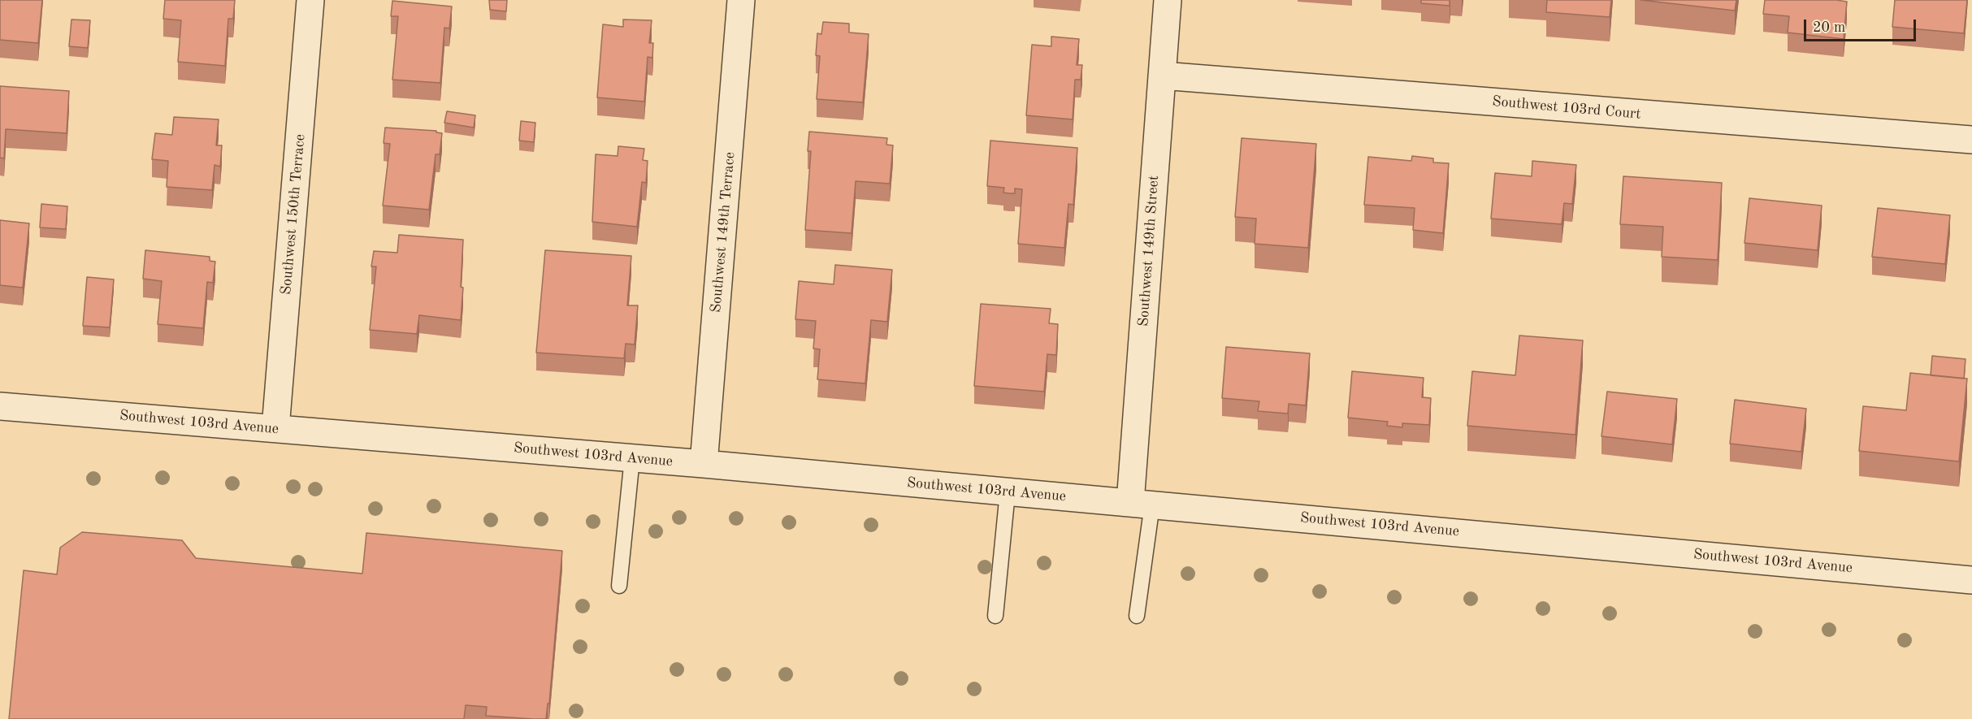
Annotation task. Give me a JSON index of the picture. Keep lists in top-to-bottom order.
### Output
{
  "streets": {
    "street": [
      "Southwest 103rd Court",
      "Southwest 150th Terrace",
      "Southwest 149th Terrace",
      "Southwest 149th Street",
      "Southwest 103rd Avenue"
    ]
  },
  "crossings": [
    ["Southwest 103rd Court", "Southwest 149th Street"],
    ["Southwest 150th Terrace", "Southwest 103rd Avenue"],
    ["Southwest 149th Terrace", "Southwest 103rd Avenue"],
    ["Southwest 149th Street", "Southwest 103rd Avenue"]
  ],
  "scale_bar": "20 m"
}
